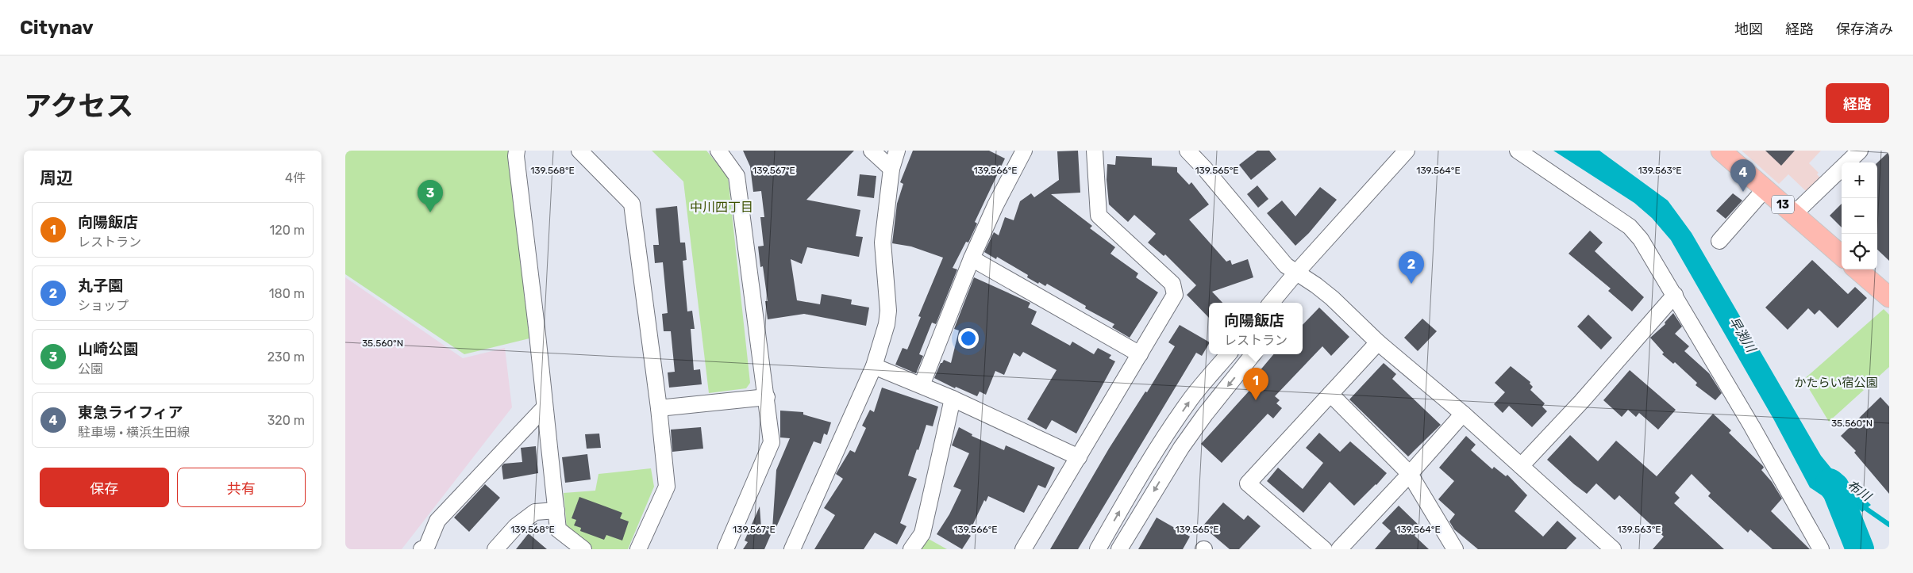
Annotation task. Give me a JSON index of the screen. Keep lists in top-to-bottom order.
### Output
{
  "streets": {
    "main road": ["13"]
  },
  "districts": ["中川四丁目"],
  "water": ["早渕川", "布川"],
  "parks": ["かたらい宿公園"],
  "page": {
    "header": "Citynav",
    "nav": ["地図", "経路", "保存済み"],
    "title": "アクセス",
    "buttons": [
      "経路",
      ["保存", "共有"]
    ],
    "heading": ["周辺", "4件"],
    "pins": [
      "4",
      "3",
      "2",
      "1"
    ],
    "map_buttons": ["+", "−"],
    "list": [
      {
        "mark": "1",
        "name": "向陽飯店",
        "note": "レストラン",
        "value": "120 m"
      },
      {
        "mark": "2",
        "name": "丸子園",
        "note": "ショップ",
        "value": "180 m"
      },
      {
        "mark": "3",
        "name": "山崎公園",
        "note": "公園",
        "value": "230 m"
      },
      {
        "mark": "4",
        "name": "東急ライフィア",
        "note": "駐車場 · 横浜生田線",
        "value": "320 m"
      }
    ],
    "popup": ["向陽飯店", "レストラン"]
  },
  "coordinates": [
    "139.568°E",
    "139.567°E",
    "139.566°E",
    "139.565°E",
    "139.564°E",
    "139.563°E",
    "35.560°N"
  ]
}
